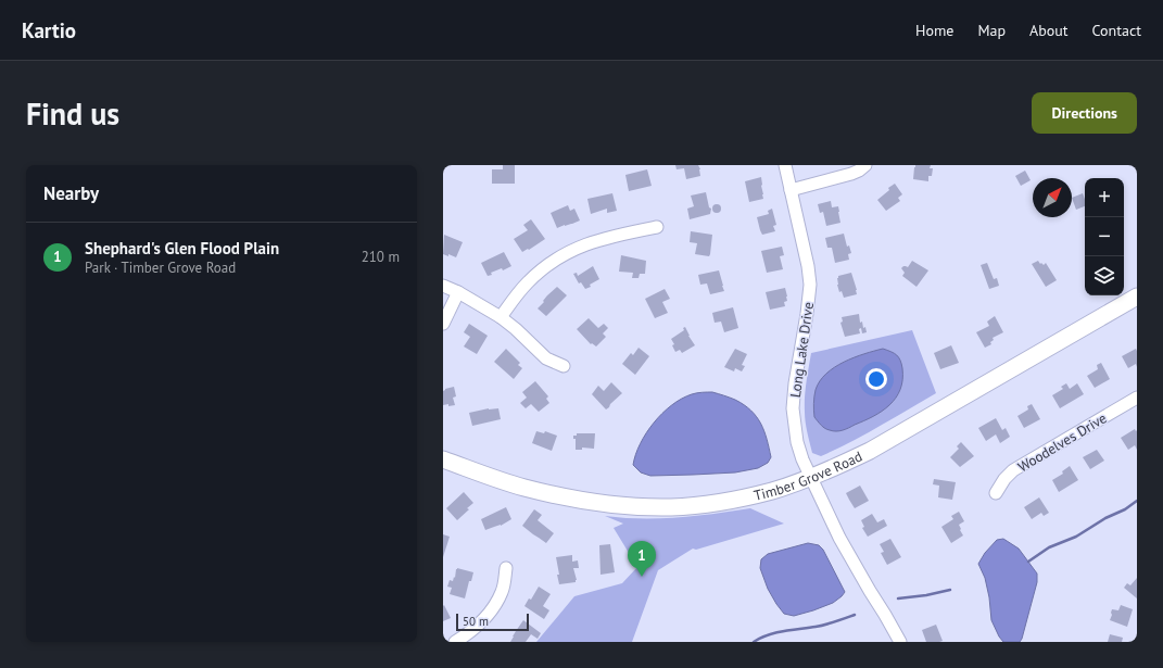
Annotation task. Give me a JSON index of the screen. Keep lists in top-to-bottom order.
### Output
{
  "streets": {
    "street": ["Long Lake Drive", "Woodelves Drive", "Timber Grove Road"]
  },
  "crossings": [
    ["Long Lake Drive", "Timber Grove Road"]
  ],
  "scale_bar": "50 m",
  "north": "top right",
  "page": {
    "header": "Kartio",
    "nav": [
      "Home",
      "Map",
      "About",
      "Contact"
    ],
    "buttons": "Directions",
    "title": "Find us",
    "heading": "Nearby",
    "map_buttons": ["+", "−"],
    "list": [
      {
        "mark": "1",
        "name": "Shephard's Glen Flood Plain",
        "note": "Park · Timber Grove Road",
        "value": "210 m"
      }
    ],
    "pins": "1",
    "scale": "50 m"
  }
}
